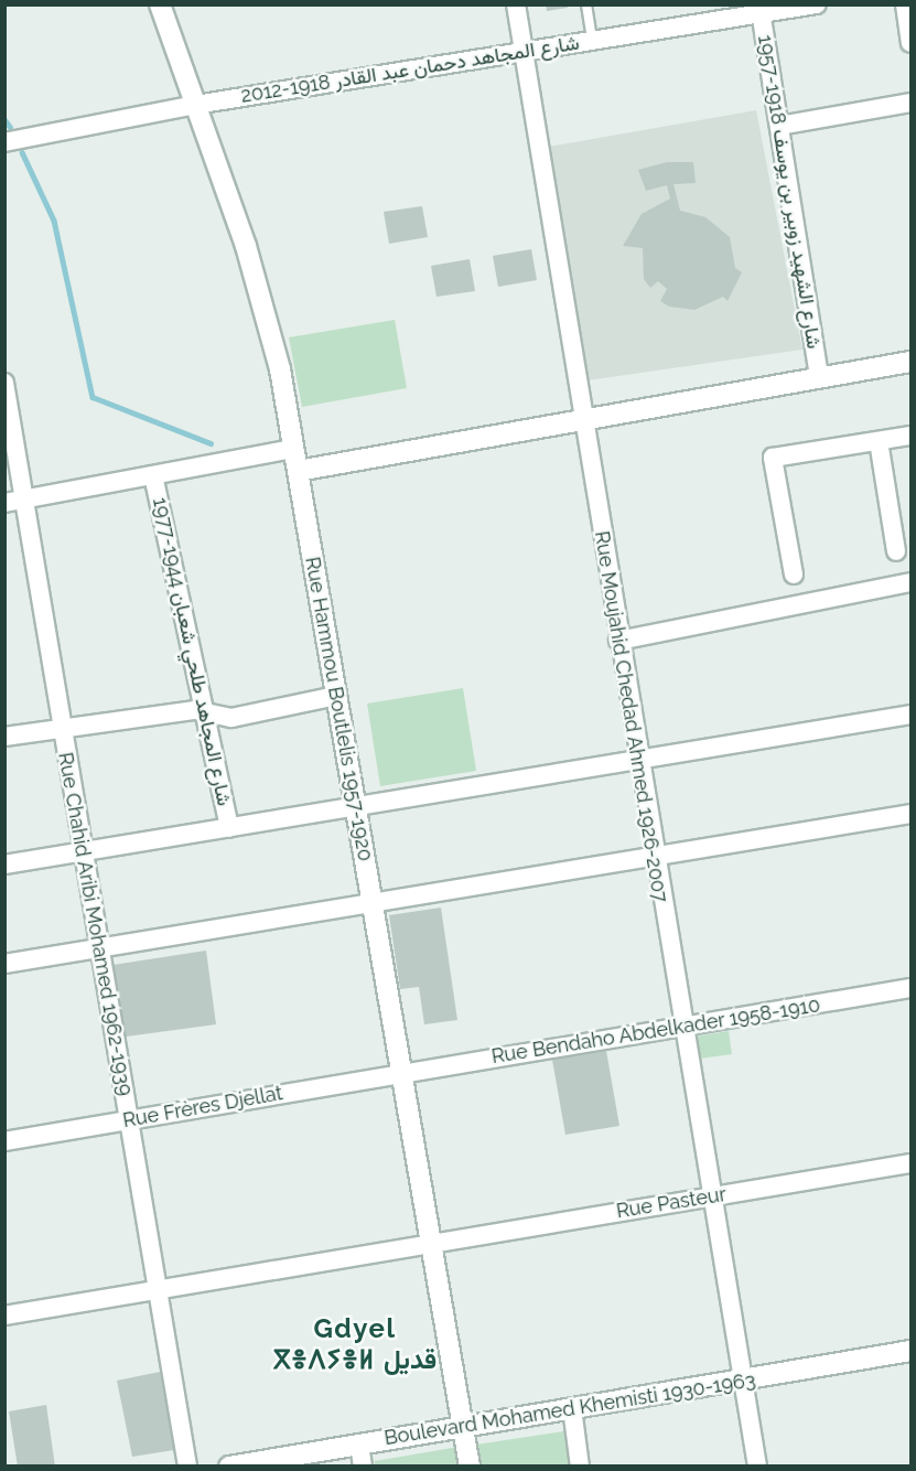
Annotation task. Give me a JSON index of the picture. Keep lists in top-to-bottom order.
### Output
{
  "streets": {
    "main road": ["Rue Hammou Boutlelis 1957-1920", "Boulevard Mohamed Khemisti 1930-1963"],
    "street": [
      "شارع المجاهد دحمان عبد القادر 1918-2012",
      "شارع الشهيد زوبير بن يوسف 1918-1957",
      "شارع المجاهد طلحي شعبان 1944-1977",
      "Rue Moujahid Chedad Ahmed 1926-2007",
      "Rue Chahid Aribi Mohamed 1962-1939",
      "Rue Bendaho Abdelkader 1958-1910",
      "Rue Frères Djellat",
      "Rue Pasteur"
    ]
  },
  "crossings": [
    ["شارع المجاهد دحمان عبد القادر 1918-2012", "شارع الشهيد زوبير بن يوسف 1918-1957"],
    ["شارع المجاهد دحمان عبد القادر 1918-2012", "Rue Hammou Boutlelis 1957-1920"],
    ["شارع المجاهد دحمان عبد القادر 1918-2012", "Rue Moujahid Chedad Ahmed 1926-2007"],
    ["Rue Hammou Boutlelis 1957-1920", "Rue Bendaho Abdelkader 1958-1910"],
    ["Rue Hammou Boutlelis 1957-1920", "Rue Frères Djellat"],
    ["Rue Hammou Boutlelis 1957-1920", "Rue Pasteur"],
    ["Rue Hammou Boutlelis 1957-1920", "Boulevard Mohamed Khemisti 1930-1963"],
    ["Rue Moujahid Chedad Ahmed 1926-2007", "Rue Bendaho Abdelkader 1958-1910"],
    ["Rue Moujahid Chedad Ahmed 1926-2007", "Rue Pasteur"],
    ["Rue Moujahid Chedad Ahmed 1926-2007", "Boulevard Mohamed Khemisti 1930-1963"],
    ["Rue Chahid Aribi Mohamed 1962-1939", "Rue Frères Djellat"],
    ["Rue Chahid Aribi Mohamed 1962-1939", "Rue Pasteur"],
    ["Rue Bendaho Abdelkader 1958-1910", "Rue Frères Djellat"]
  ],
  "districts": ["Gdyel ⴳⴻⴷⵢⴻⵍ قديل"]
}
